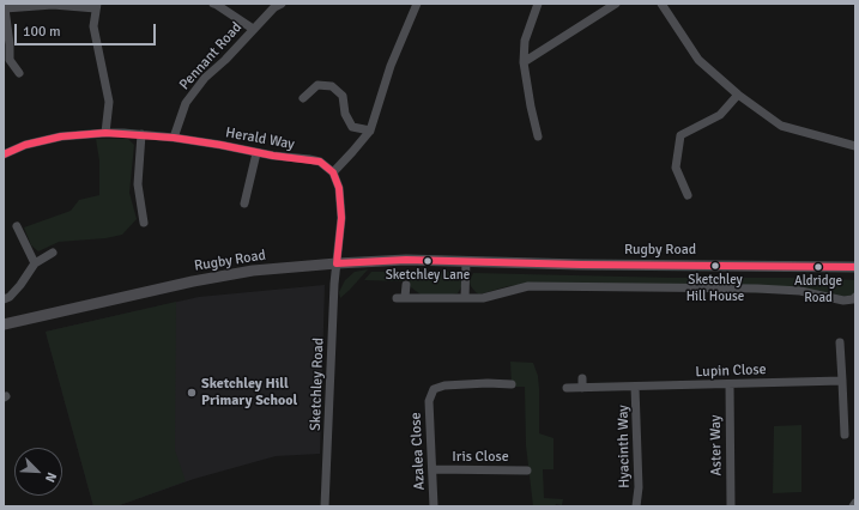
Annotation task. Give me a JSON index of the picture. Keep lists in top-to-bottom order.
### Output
{
  "streets": {
    "main road": ["Rugby Road"],
    "street": [
      "Pennant Road",
      "Herald Way",
      "Lupin Close",
      "Sketchley Road",
      "Aster Way",
      "Hyacinth Way",
      "Azalea Close",
      "Iris Close"
    ]
  },
  "crossings": [
    ["Pennant Road", "Herald Way"],
    ["Rugby Road", "Sketchley Road"],
    ["Lupin Close", "Aster Way"],
    ["Lupin Close", "Hyacinth Way"],
    ["Azalea Close", "Iris Close"]
  ],
  "places": [
    "Sketchley Lane",
    "Sketchley Hill House",
    "Aldridge Road",
    "Sketchley Hill Primary School"
  ],
  "scale_bar": "100 m",
  "north": "bottom right"
}
